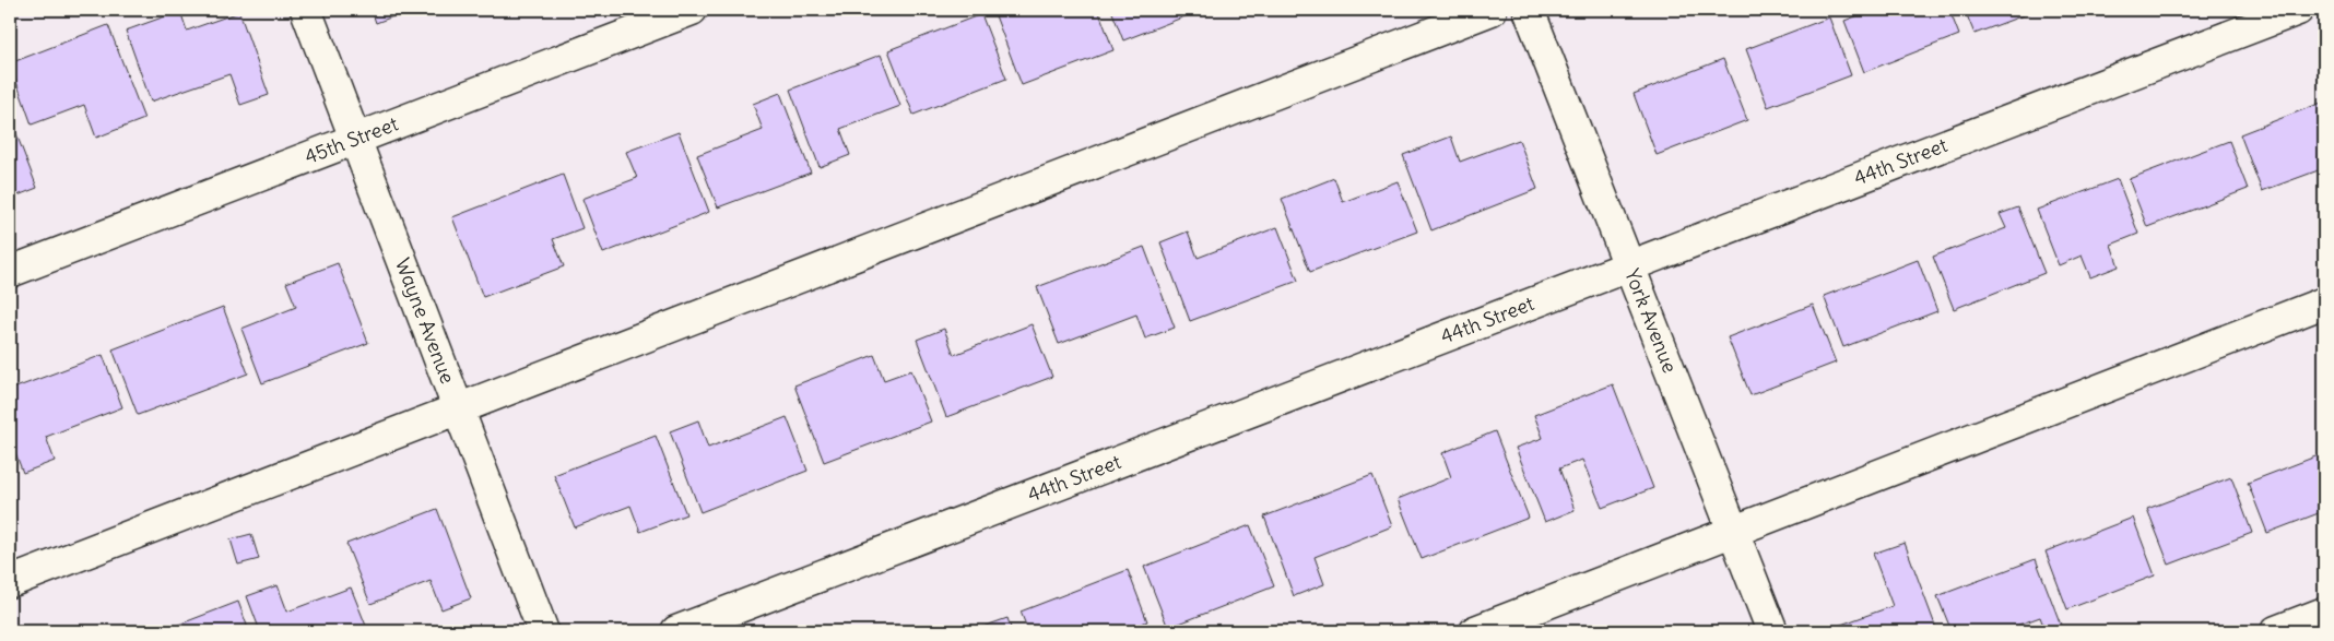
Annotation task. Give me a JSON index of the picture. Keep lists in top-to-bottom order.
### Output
{
  "streets": {
    "street": [
      "45th Street",
      "44th Street",
      "Wayne Avenue",
      "York Avenue"
    ]
  },
  "crossings": [
    ["45th Street", "Wayne Avenue"],
    ["44th Street", "York Avenue"]
  ]
}
